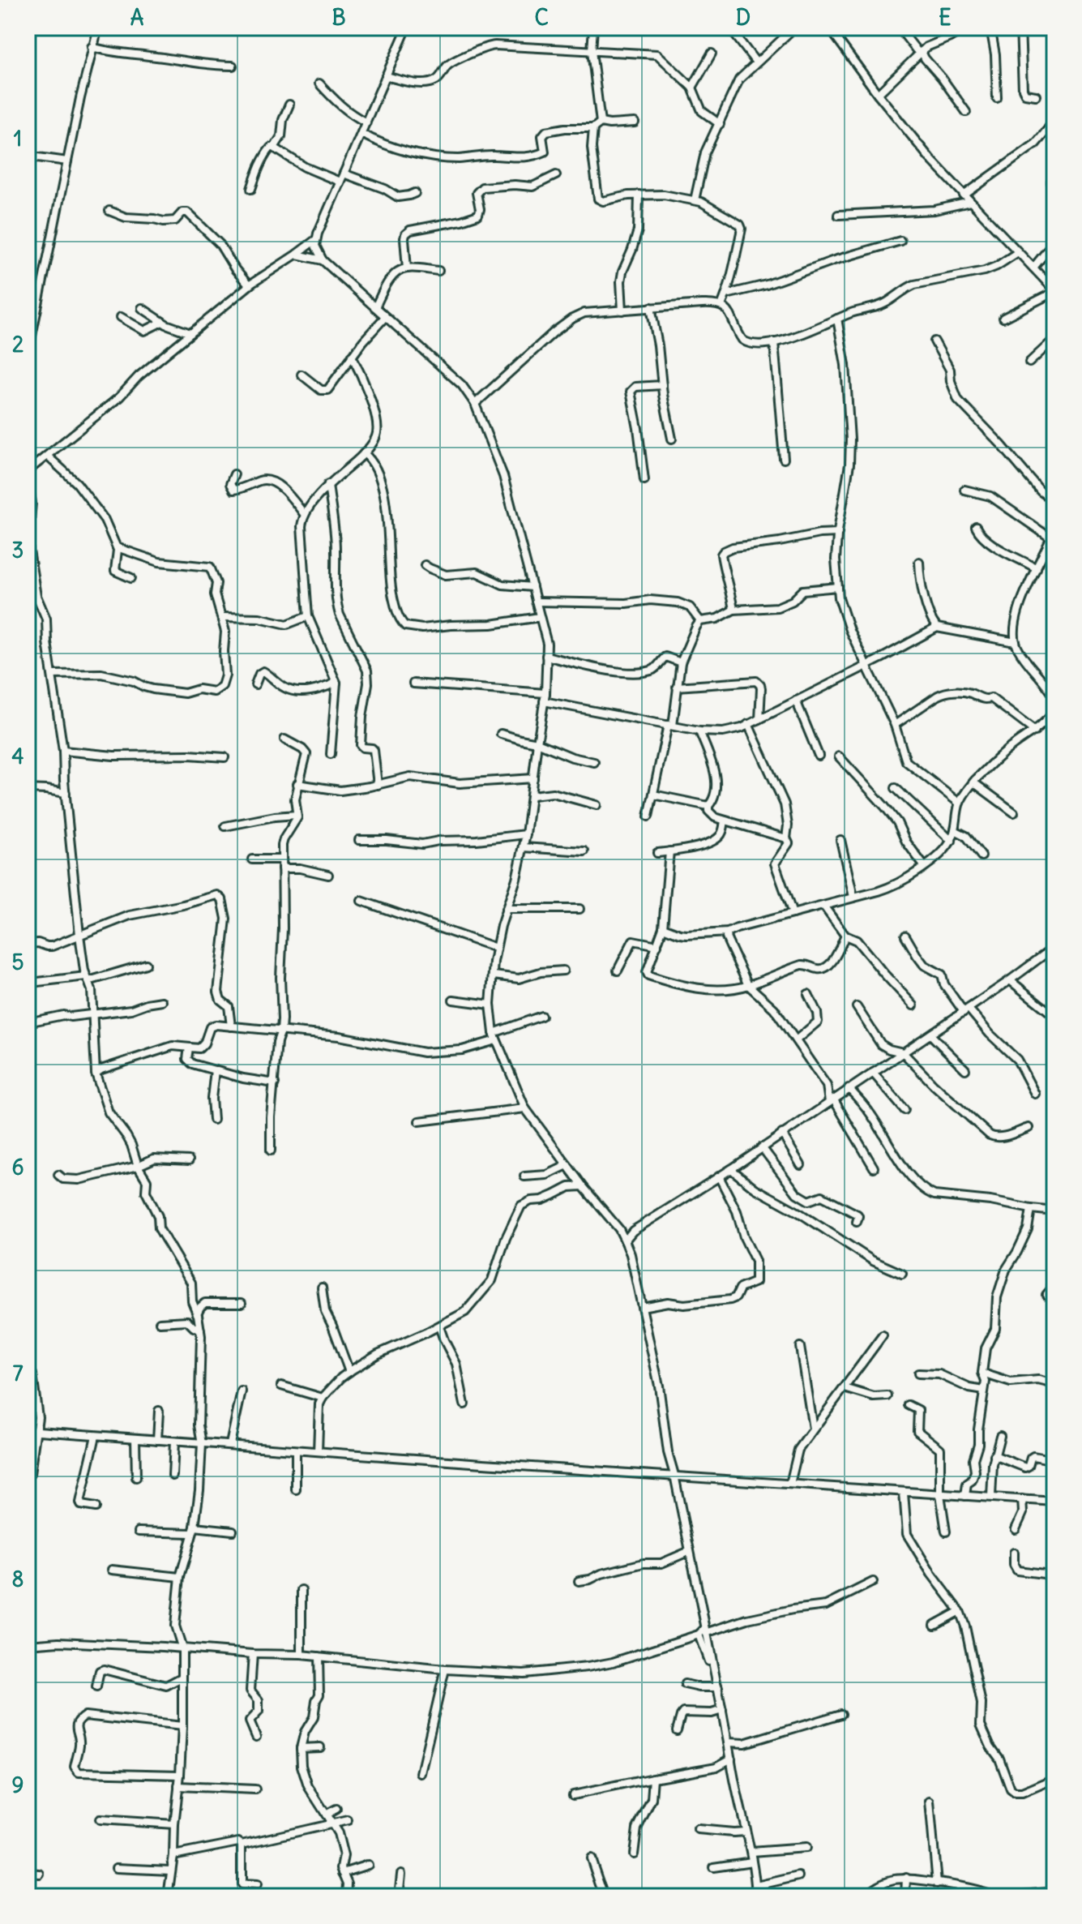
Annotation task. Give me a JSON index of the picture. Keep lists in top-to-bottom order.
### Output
{
  "grid": {
    "columns": [
      "A",
      "B",
      "C",
      "D",
      "E"
    ],
    "rows": [
      "1",
      "2",
      "3",
      "4",
      "5",
      "6",
      "7",
      "8",
      "9"
    ]
  }
}
